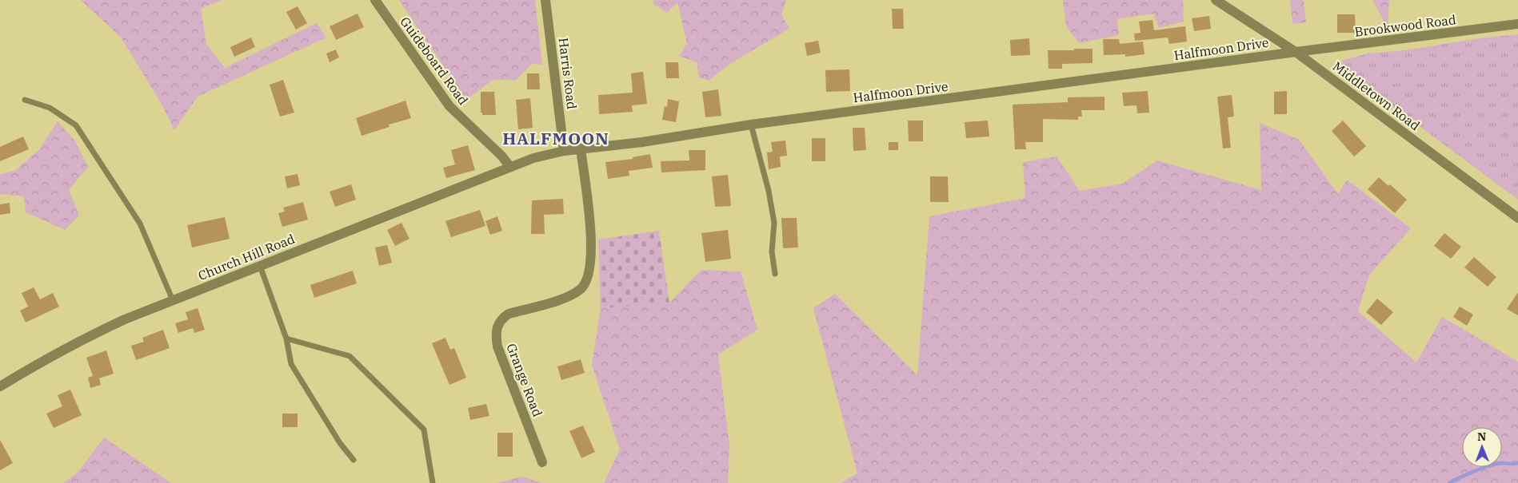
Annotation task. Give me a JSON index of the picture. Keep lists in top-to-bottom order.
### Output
{
  "streets": {
    "street": [
      "Brookwood Road",
      "Halfmoon Drive",
      "Guideboard Road",
      "Harris Road",
      "Middletown Road",
      "Church Hill Road",
      "Grange Road"
    ]
  },
  "crossings": [
    ["Brookwood Road", "Halfmoon Drive"],
    ["Brookwood Road", "Middletown Road"],
    ["Halfmoon Drive", "Guideboard Road"],
    ["Halfmoon Drive", "Harris Road"],
    ["Halfmoon Drive", "Middletown Road"],
    ["Halfmoon Drive", "Church Hill Road"],
    ["Halfmoon Drive", "Grange Road"],
    ["Guideboard Road", "Church Hill Road"]
  ],
  "districts": ["HALFMOON"],
  "north": "top"
}
